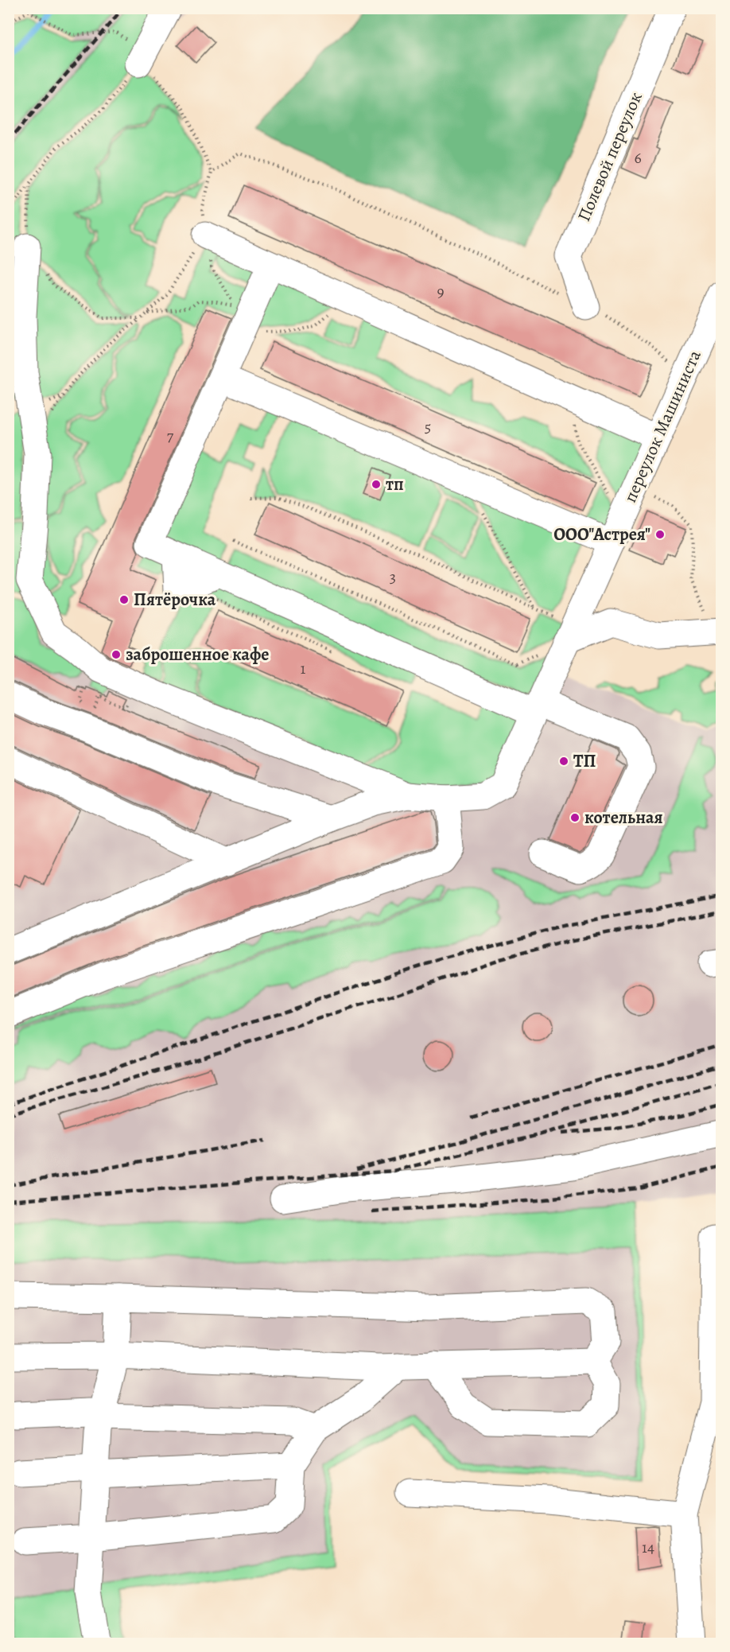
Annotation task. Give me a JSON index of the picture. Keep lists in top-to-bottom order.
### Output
{
  "streets": {
    "street": ["Полевой переулок", "переулок Машиниста"]
  },
  "places": [
    "тп",
    "ООО\"Астрея\"",
    "Пятёрочка",
    "заброшенное кафе",
    "ТП",
    "котельная"
  ],
  "house_numbers": [
    "6",
    "9",
    "5",
    "7",
    "3",
    "1",
    "14"
  ]
}
